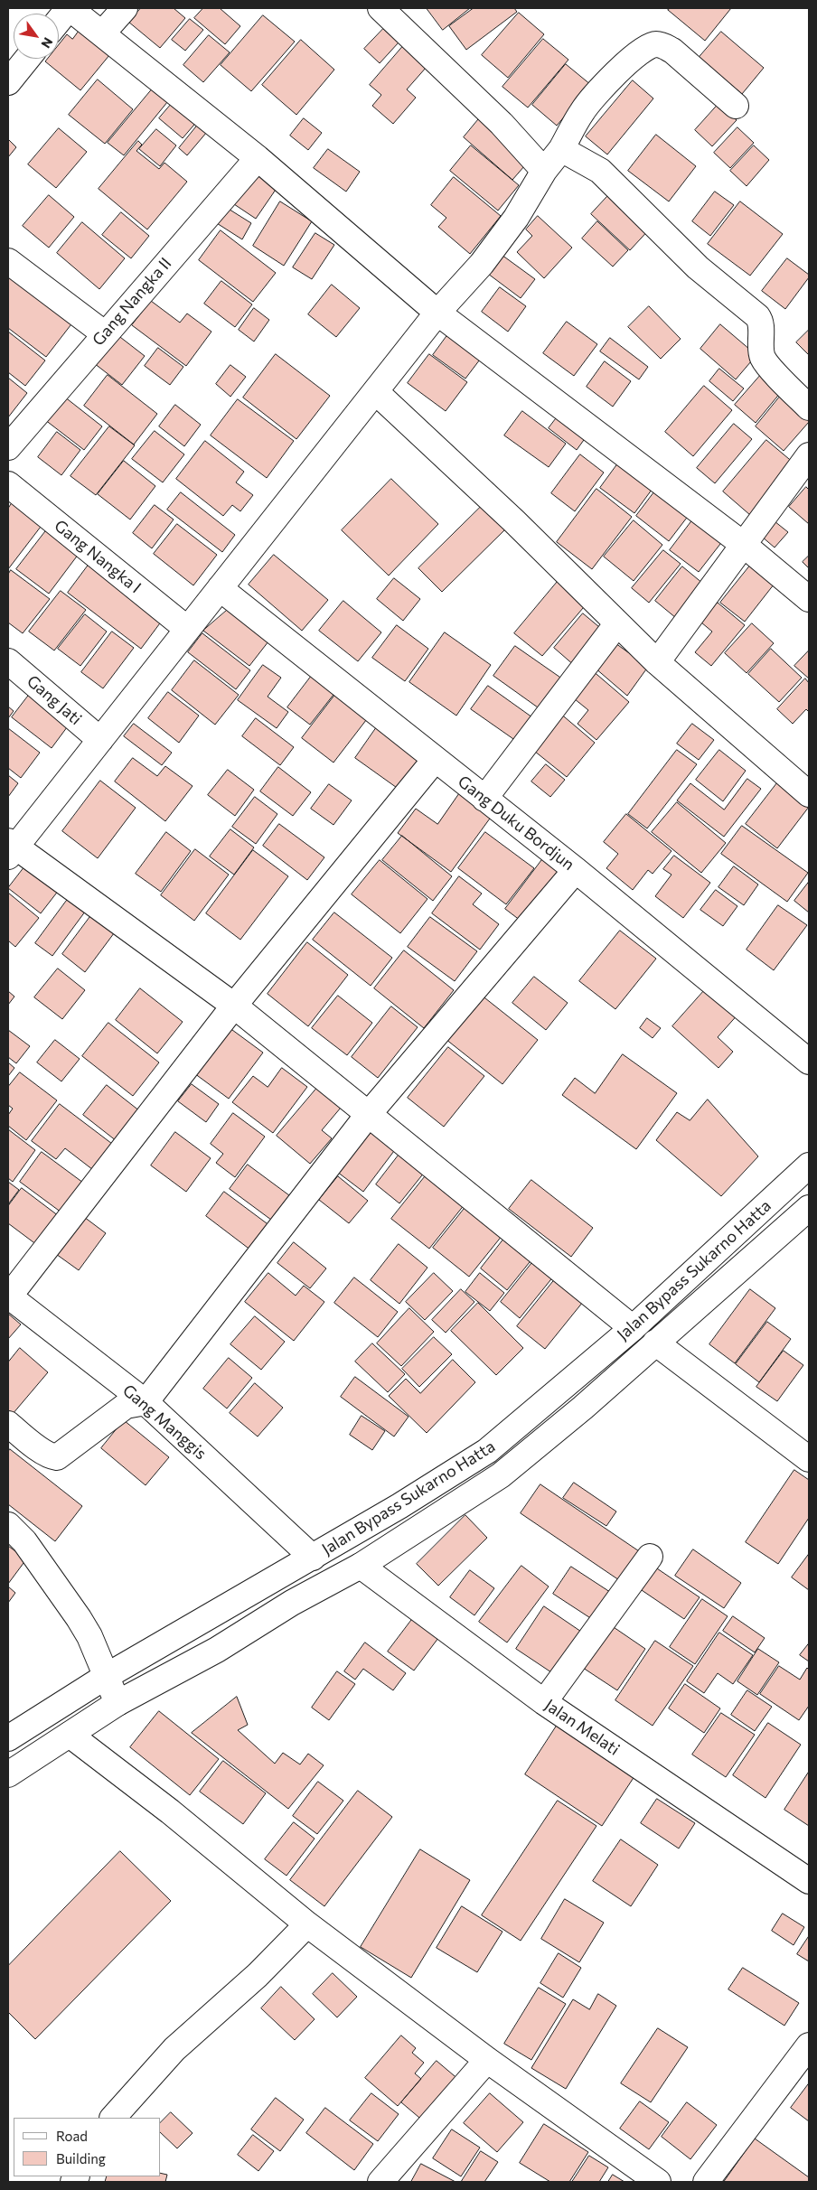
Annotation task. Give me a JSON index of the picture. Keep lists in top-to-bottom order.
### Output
{
  "streets": {
    "main road": [
      "Gang Nangka II",
      "Gang Nangka I",
      "Gang Jati",
      "Gang Duku Bordjun",
      "Jalan Bypass Sukarno Hatta",
      "Gang Manggis",
      "Jalan Melati"
    ]
  },
  "crossings": [
    ["Jalan Bypass Sukarno Hatta", "Gang Manggis"],
    ["Jalan Bypass Sukarno Hatta", "Jalan Melati"]
  ],
  "legend": ["Road", "Building"],
  "north": "bottom right"
}
